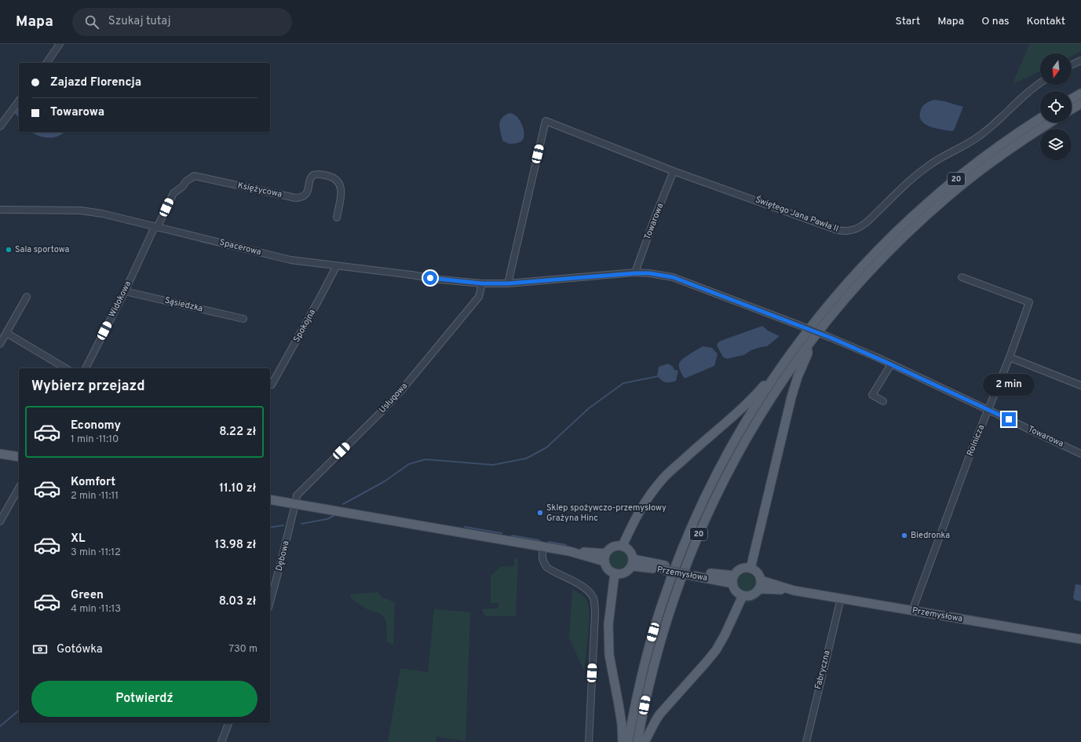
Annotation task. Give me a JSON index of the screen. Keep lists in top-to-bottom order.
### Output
{
  "streets": {
    "main road": ["20", "Przemysłowa"],
    "street": [
      "Księżycowa",
      "Świętego Jana Pawła II",
      "Towarowa",
      "Spacerowa",
      "Widokowa",
      "Sąsiedzka",
      "Spokojna",
      "Usługowa",
      "Rolnicza",
      "Dębowa",
      "Fabryczna"
    ]
  },
  "crossings": [
    ["Księżycowa", "Spacerowa"],
    ["Księżycowa", "Widokowa"],
    ["Świętego Jana Pawła II", "Towarowa"],
    ["Towarowa", "Spacerowa"],
    ["Towarowa", "Usługowa"],
    ["Towarowa", "Rolnicza"],
    ["Spacerowa", "Widokowa"],
    ["Spacerowa", "Spokojna"],
    ["Spacerowa", "Usługowa"],
    ["Widokowa", "Sąsiedzka"],
    ["Usługowa", "Dębowa"],
    ["Rolnicza", "Przemysłowa"],
    ["Przemysłowa", "Fabryczna"]
  ],
  "places": ["Sala sportowa", "Sklep spożywczo-przemysłowy Grażyna Hinc", "Biedronka"],
  "north": "bottom",
  "page": {
    "header": "Mapa",
    "search": "Szukaj tutaj",
    "nav": [
      "Start",
      "Mapa",
      "O nas",
      "Kontakt"
    ],
    "banner": ["Zajazd Florencja", "Towarowa"],
    "heading": "Wybierz przejazd",
    "bubble": "2 min",
    "list": [
      {
        "name": "Economy",
        "note": "1 min · 11:10",
        "value": "8.22 zł"
      },
      {
        "name": "Komfort",
        "note": "2 min · 11:11",
        "value": "11.10 zł"
      },
      {
        "name": "XL",
        "note": "3 min · 11:12",
        "value": "13.98 zł"
      },
      {
        "name": "Green",
        "note": "4 min · 11:13",
        "value": "8.03 zł"
      }
    ],
    "pay": ["Gotówka", "730 m"],
    "buttons": "Potwierdź"
  }
}
